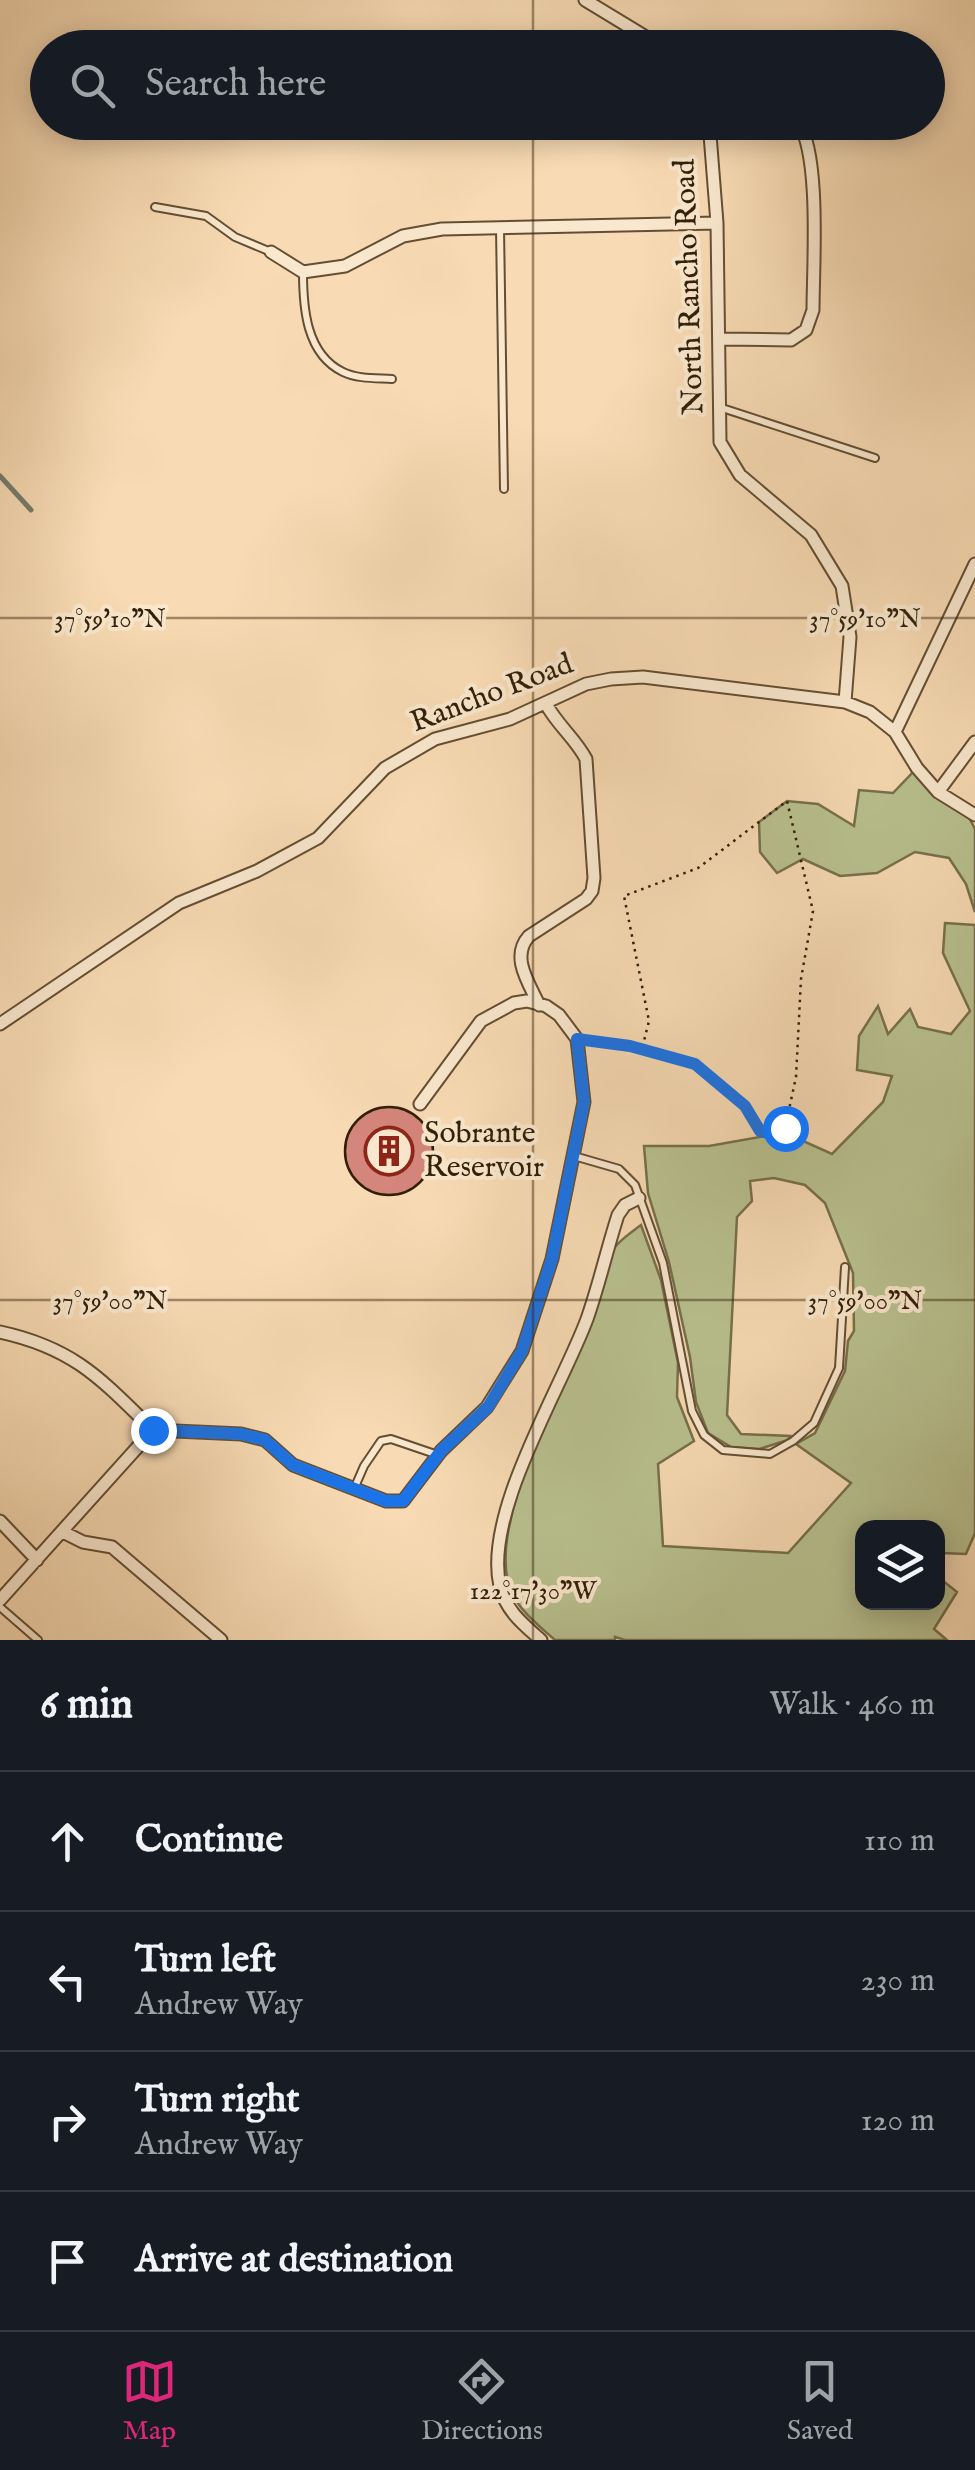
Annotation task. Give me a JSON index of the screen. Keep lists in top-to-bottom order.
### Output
{
  "streets": {
    "street": ["North Rancho Road", "Rancho Road"]
  },
  "crossings": [
    ["North Rancho Road", "Rancho Road"]
  ],
  "places": {
    "building": ["Sobrante Reservoir"]
  },
  "page": {
    "search": "Search here",
    "heading": ["6 min", "Walk · 460 m"],
    "list": [
      ["Continue", "110 m"],
      ["Turn left", "Andrew Way", "230 m"],
      ["Turn right", "Andrew Way", "120 m"],
      "Arrive at destination"
    ],
    "nav": ["Map", "Directions", "Saved"]
  },
  "coordinates": ["37°59'10\"N", "37°59'00\"N", "122°17'30\"W"]
}
